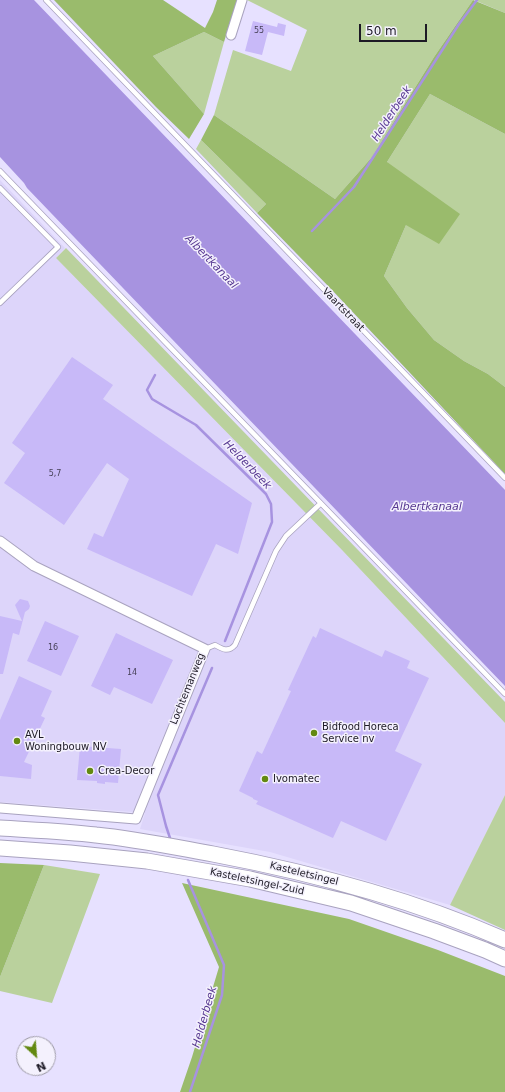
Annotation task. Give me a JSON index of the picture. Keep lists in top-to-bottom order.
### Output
{
  "streets": {
    "main road": ["Kasteletsingel", "Kasteletsingel-Zuid"],
    "street": ["Lochtemanweg"],
    "lane": ["Vaartstraat"]
  },
  "water": ["Helderbeek", "Albertkanaal"],
  "places": [
    "Bidfood Horeca Service nv",
    "AVL Woningbouw NV",
    "Crea-Decor",
    "Ivomatec"
  ],
  "house_numbers": [
    "55",
    "5,7",
    "16",
    "14"
  ],
  "scale_bar": "50 m",
  "north": "bottom right"
}
